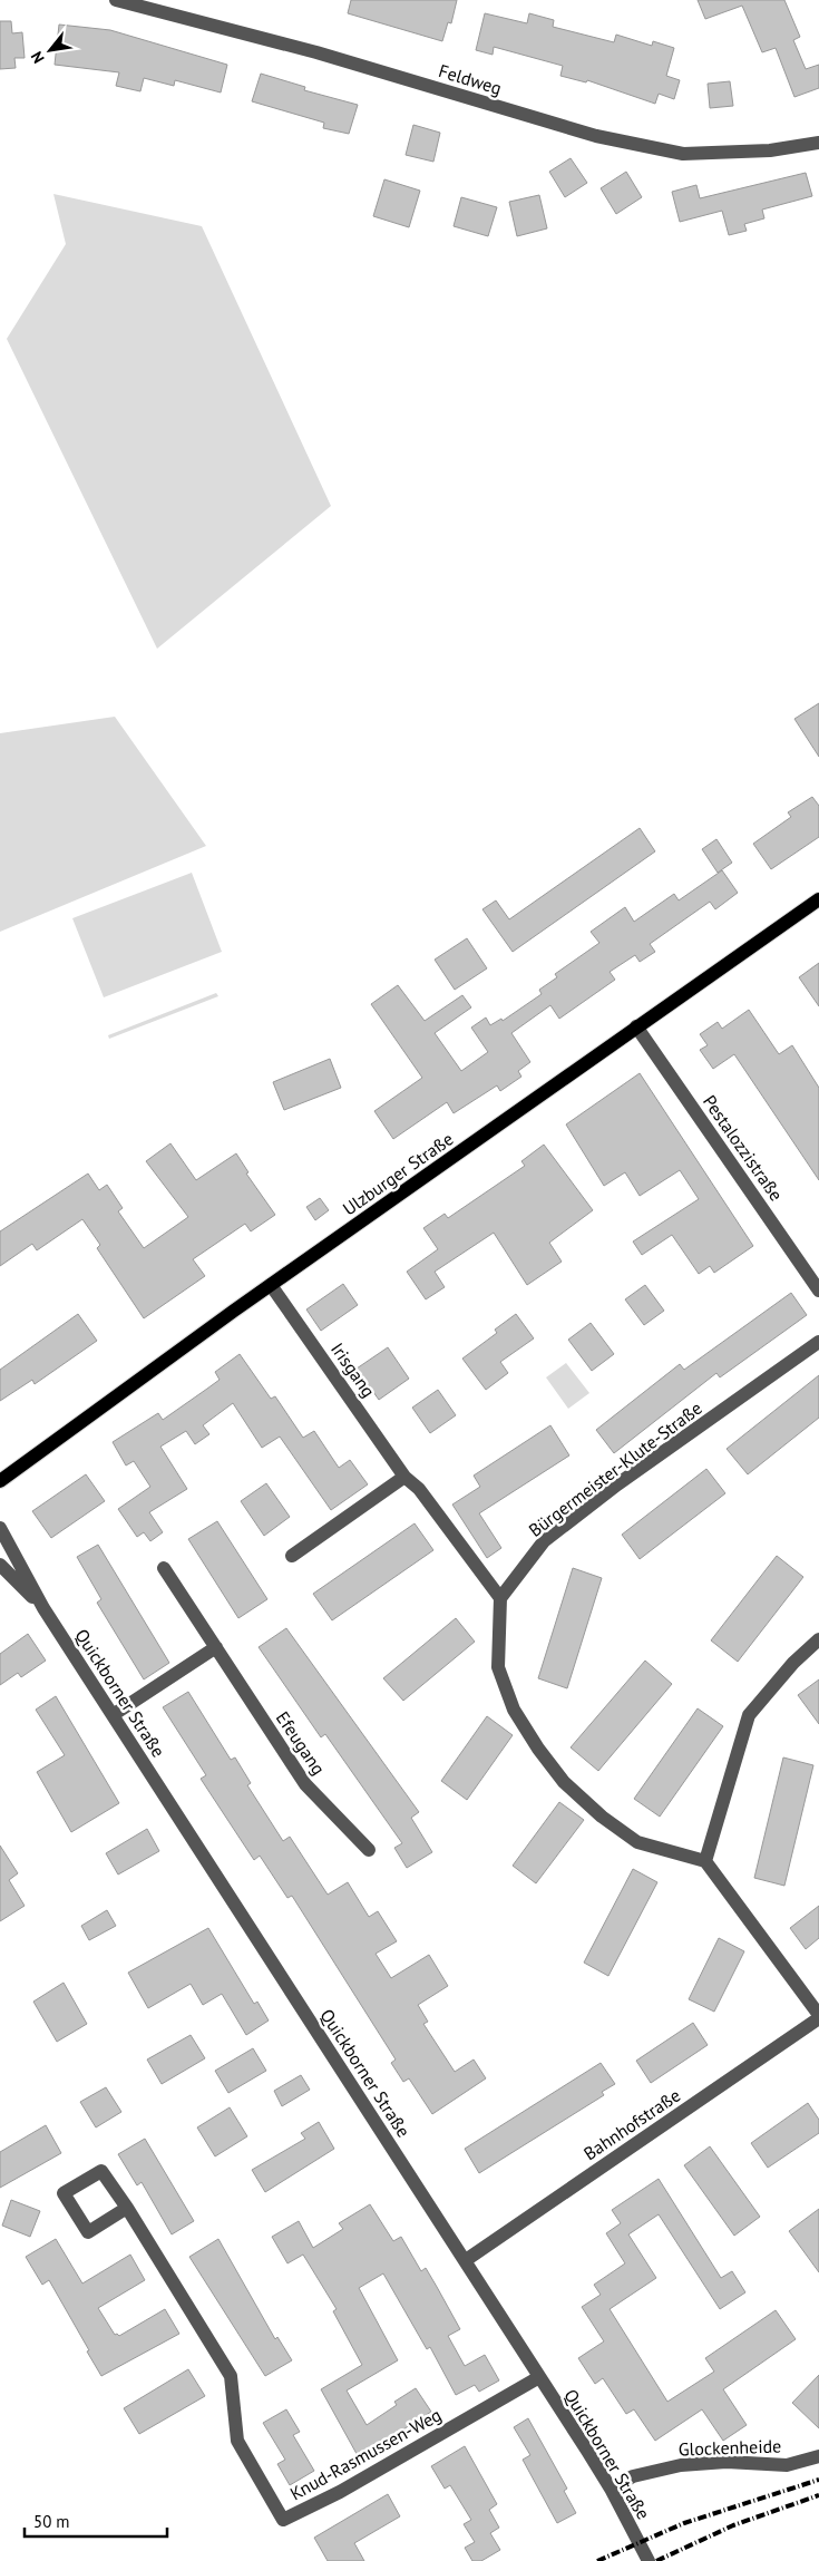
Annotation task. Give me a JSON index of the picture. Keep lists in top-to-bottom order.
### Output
{
  "streets": {
    "main road": ["Ulzburger Straße"],
    "street": [
      "Feldweg",
      "Pestalozzistraße",
      "Irisgang",
      "Bürgermeister-Klute-Straße",
      "Quickborner Straße",
      "Efeugang",
      "Bahnhofstraße",
      "Glockenheide",
      "Knud-Rasmussen-Weg"
    ]
  },
  "crossings": [
    ["Pestalozzistraße", "Ulzburger Straße"],
    ["Ulzburger Straße", "Irisgang"],
    ["Irisgang", "Bürgermeister-Klute-Straße"],
    ["Quickborner Straße", "Bahnhofstraße"],
    ["Quickborner Straße", "Glockenheide"],
    ["Quickborner Straße", "Knud-Rasmussen-Weg"]
  ],
  "scale_bar": "50 m",
  "north": "bottom left"
}
